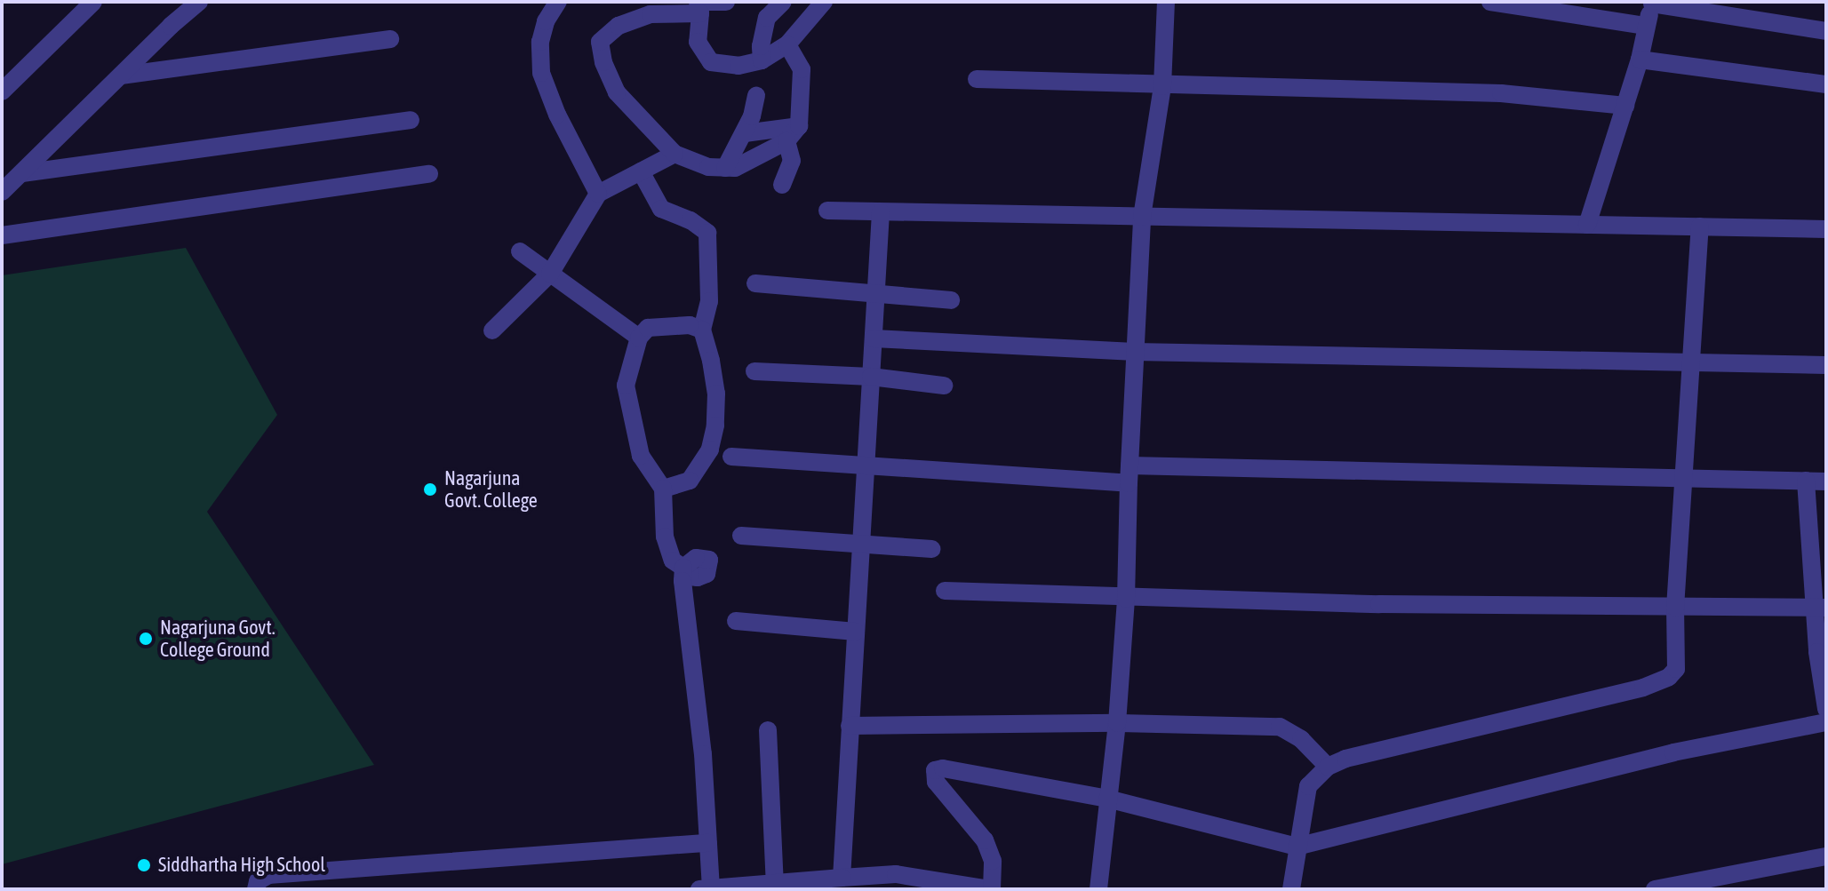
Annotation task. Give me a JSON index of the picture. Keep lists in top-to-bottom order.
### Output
{
  "places": ["Nagarjuna Govt. College", "Nagarjuna Govt. College Ground", "Siddhartha High School"]
}
